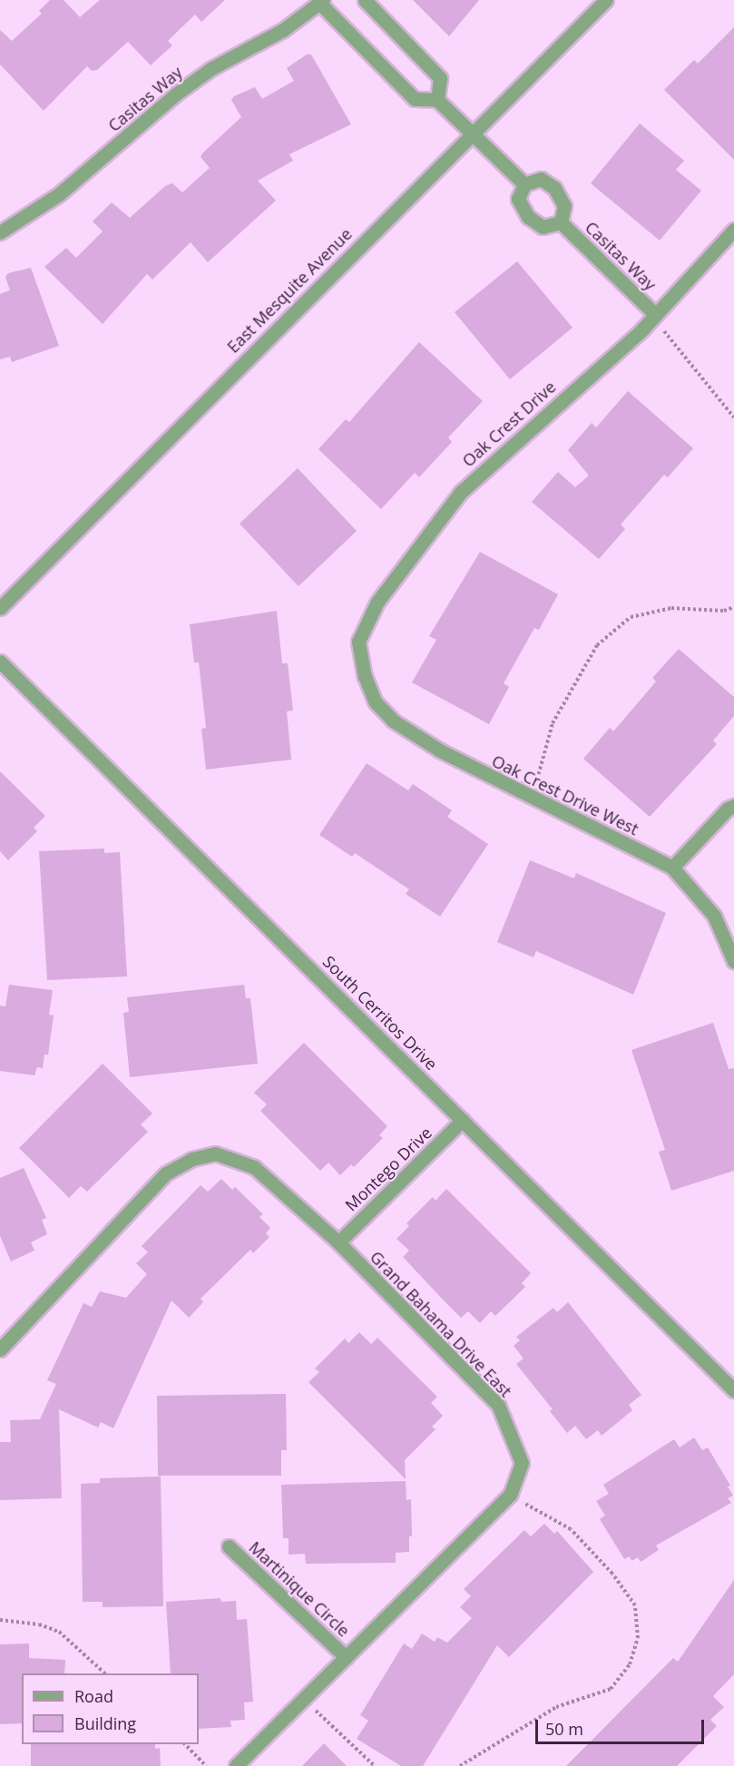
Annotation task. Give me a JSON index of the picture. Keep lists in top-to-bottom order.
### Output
{
  "streets": {
    "street": [
      "Casitas Way",
      "East Mesquite Avenue",
      "Oak Crest Drive",
      "Oak Crest Drive West",
      "South Cerritos Drive",
      "Montego Drive",
      "Grand Bahama Drive East",
      "Martinique Circle"
    ]
  },
  "crossings": [
    ["Casitas Way", "Oak Crest Drive"],
    ["Oak Crest Drive", "Oak Crest Drive West"],
    ["South Cerritos Drive", "Montego Drive"],
    ["Montego Drive", "Grand Bahama Drive East"],
    ["Grand Bahama Drive East", "Martinique Circle"]
  ],
  "legend": ["Road", "Building"],
  "scale_bar": "50 m"
}
